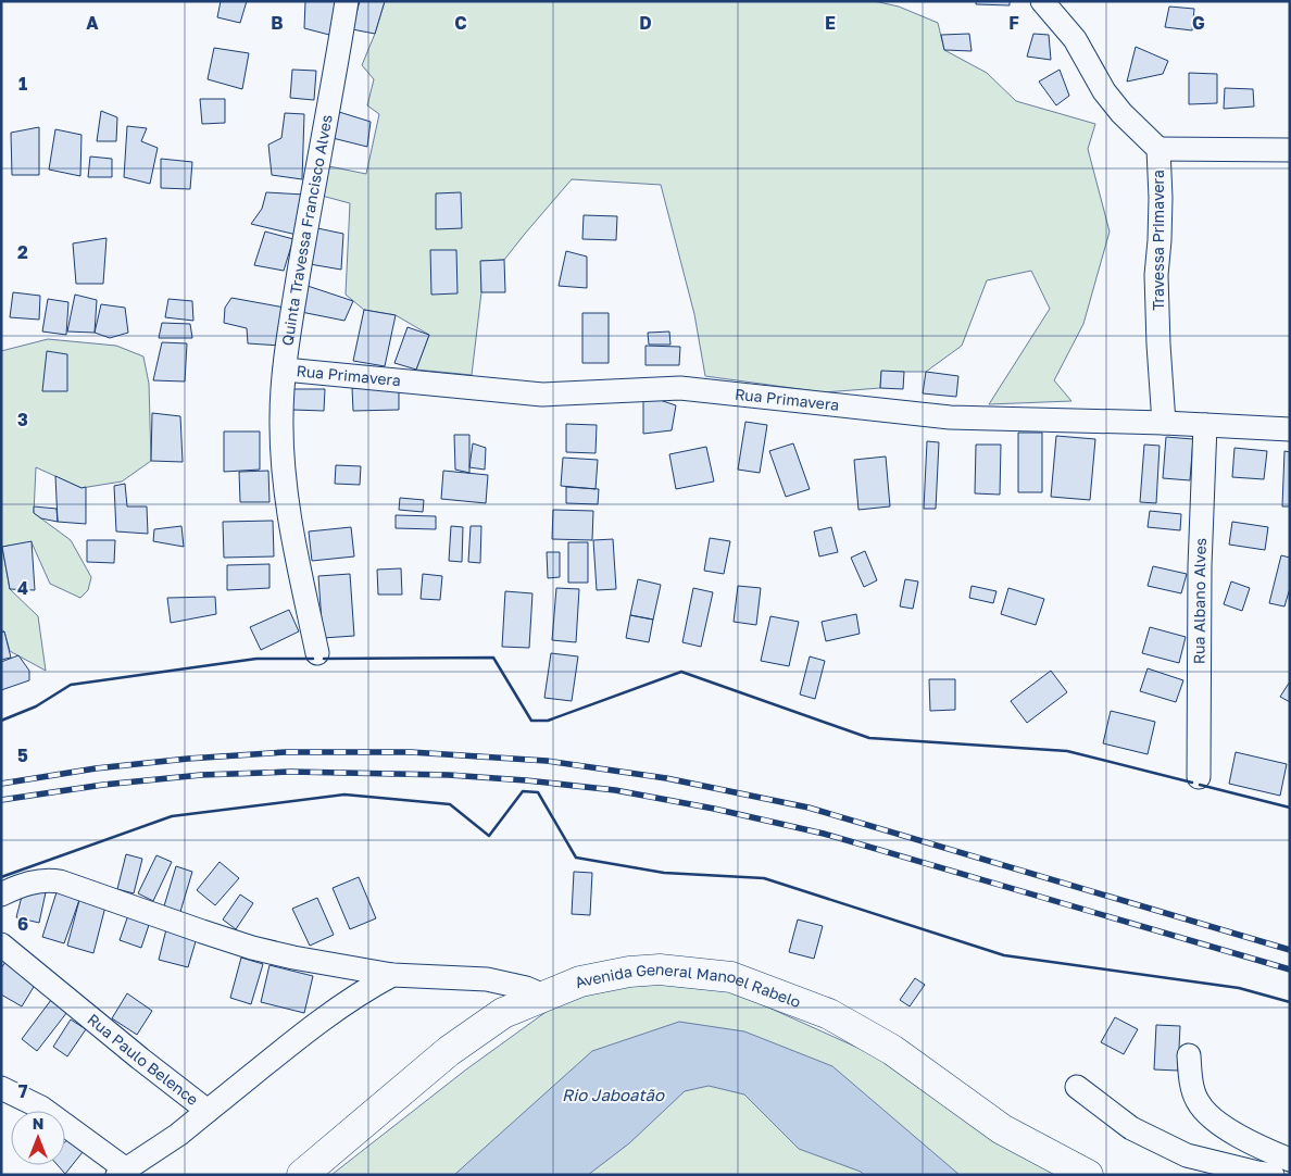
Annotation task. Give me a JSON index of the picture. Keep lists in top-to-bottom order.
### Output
{
  "streets": {
    "main road": ["Avenida General Manoel Rabelo"],
    "street": [
      "Quinta Travessa Francisco Alves",
      "Travessa Primavera",
      "Rua Primavera",
      "Rua Albano Alves",
      "Rua Paulo Belence"
    ]
  },
  "crossings": [
    ["Quinta Travessa Francisco Alves", "Rua Primavera"],
    ["Travessa Primavera", "Rua Primavera"],
    ["Rua Primavera", "Rua Albano Alves"]
  ],
  "water": ["Rio Jaboatão"],
  "north": "top",
  "grid": {
    "columns": [
      "A",
      "B",
      "C",
      "D",
      "E",
      "F",
      "G"
    ],
    "rows": [
      "1",
      "2",
      "3",
      "4",
      "5",
      "6",
      "7"
    ]
  }
}
